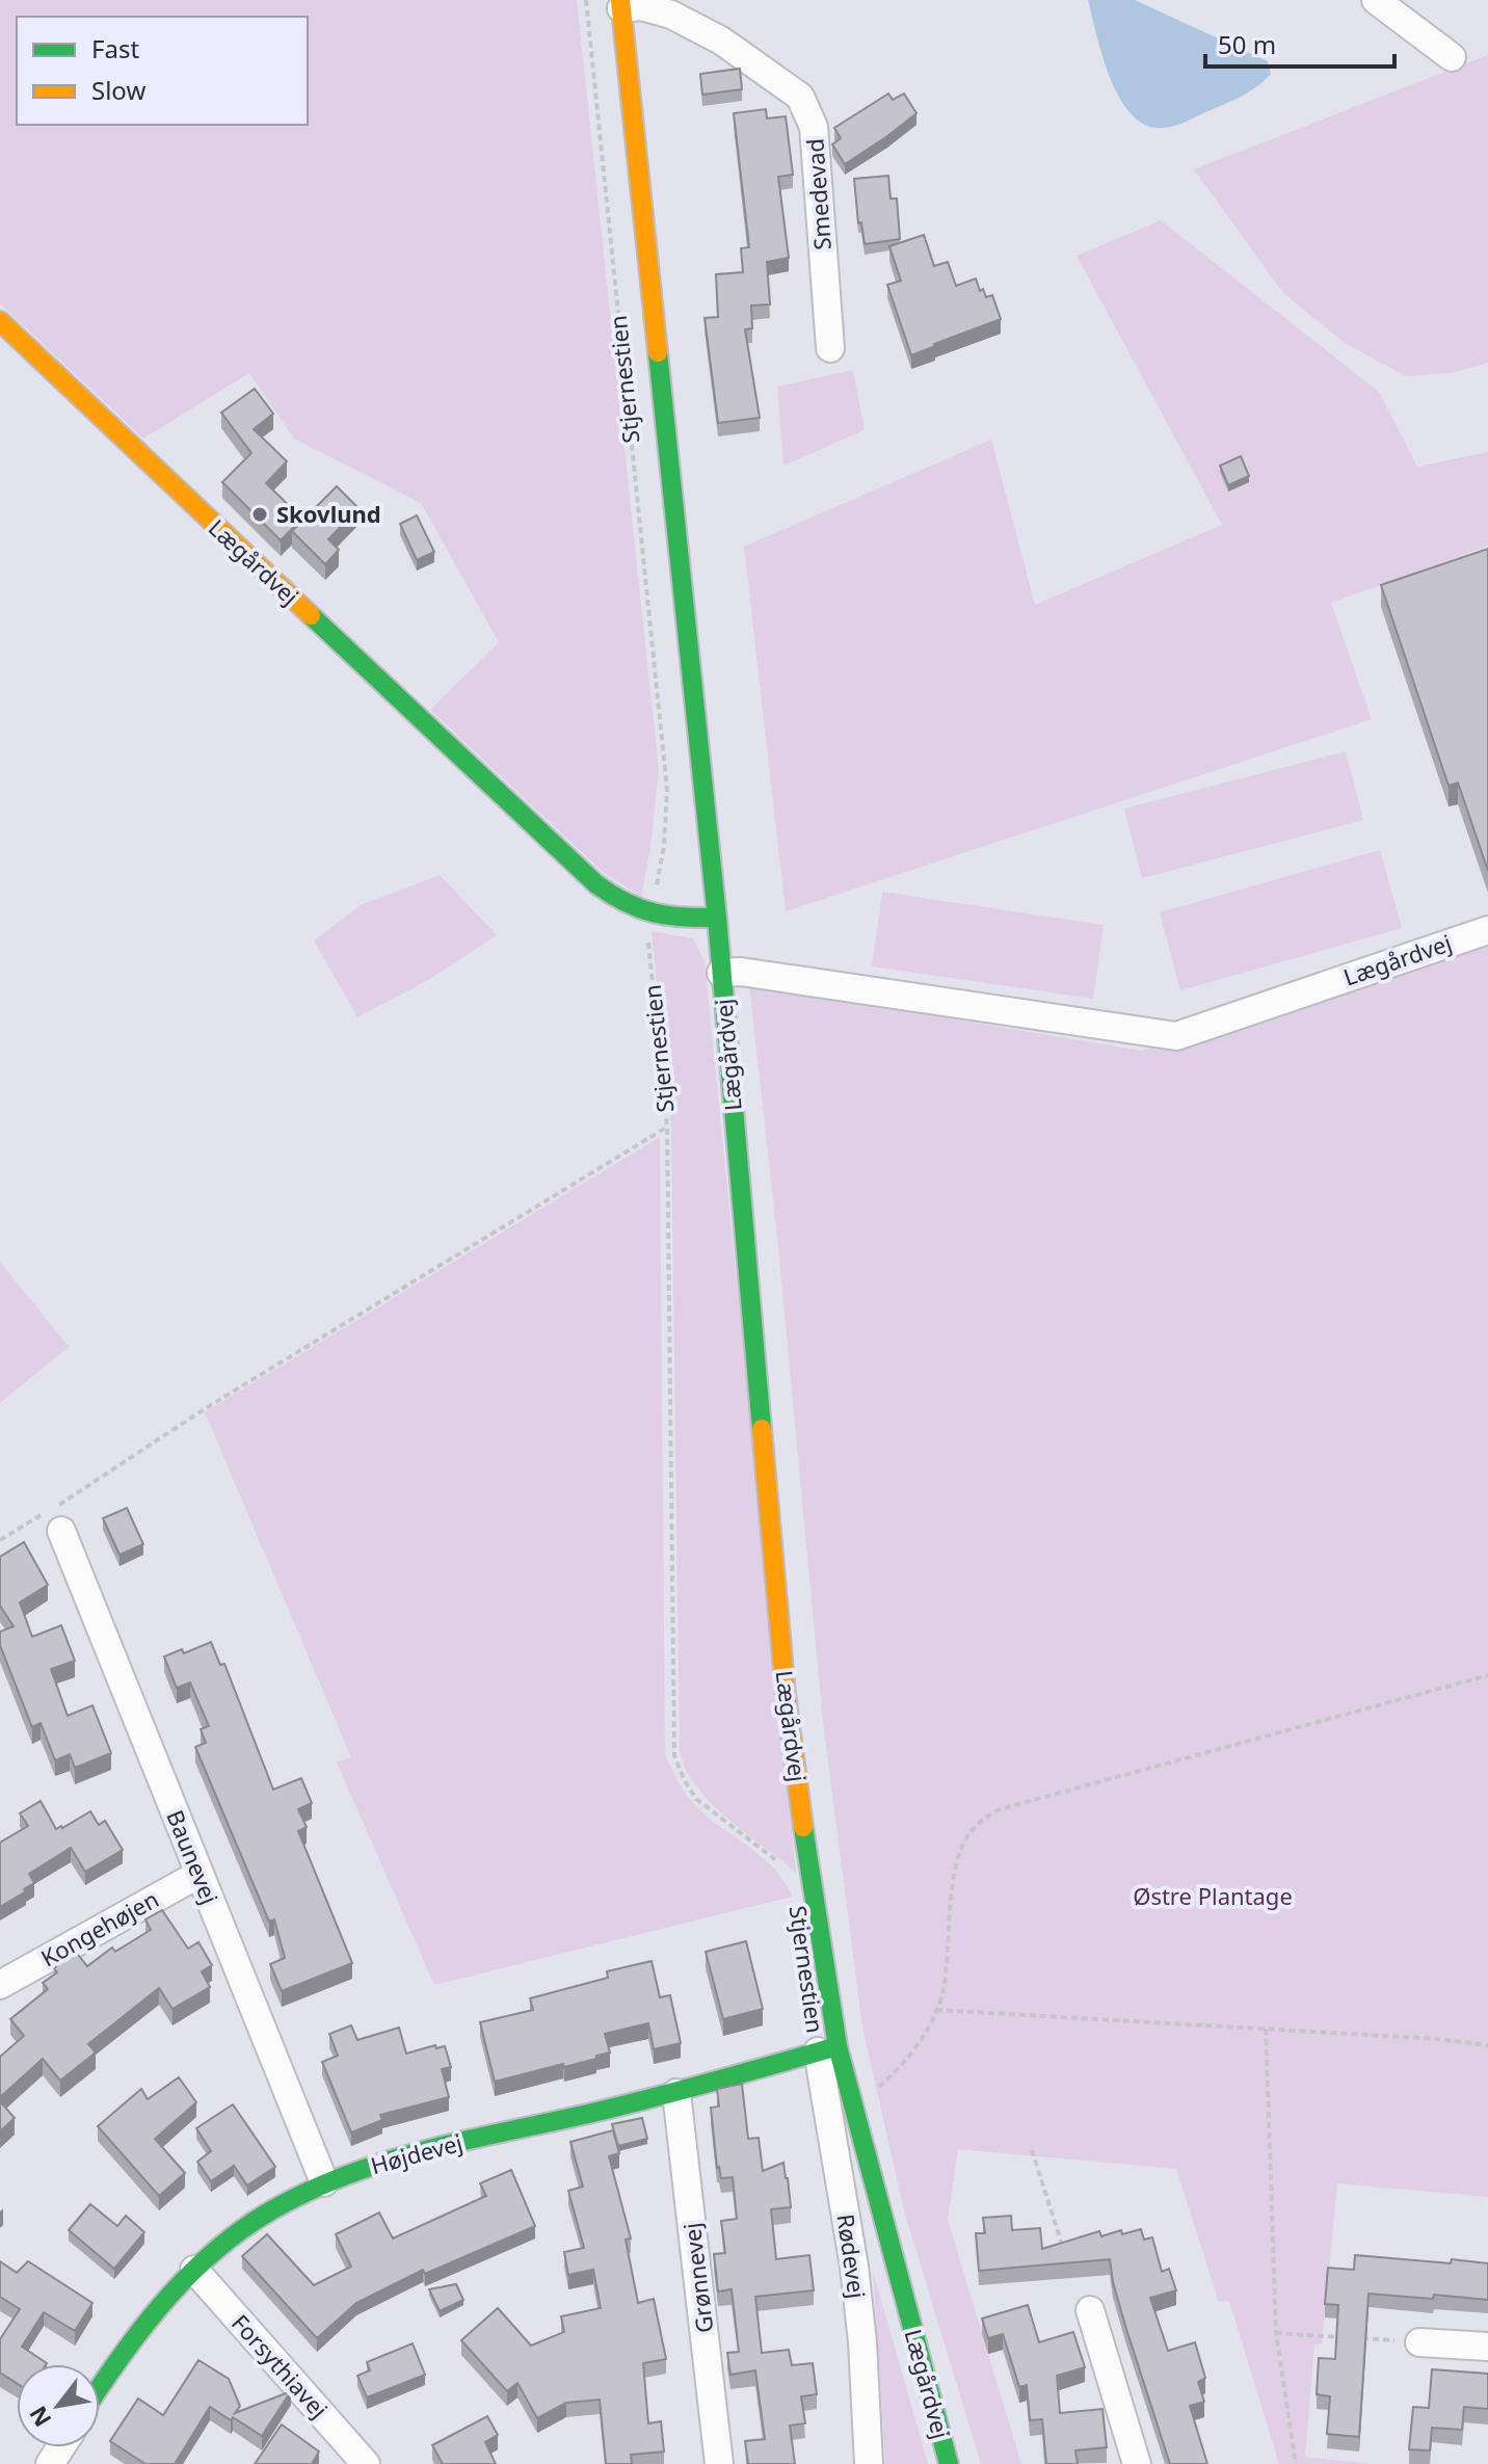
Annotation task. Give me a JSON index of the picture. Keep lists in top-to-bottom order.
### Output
{
  "streets": {
    "street": [
      "Smedevad",
      "Lægårdvej",
      "Baunevej",
      "Kongehøjen",
      "Højdevej",
      "Rødevej",
      "Grønnevej",
      "Forsythiavej"
    ],
    "path": ["Stjernestien"]
  },
  "crossings": [
    ["Smedevad", "Lægårdvej"],
    ["Stjernestien", "Lægårdvej"],
    ["Lægårdvej", "Højdevej"],
    ["Lægårdvej", "Rødevej"],
    ["Baunevej", "Kongehøjen"],
    ["Baunevej", "Højdevej"],
    ["Højdevej", "Rødevej"],
    ["Højdevej", "Grønnevej"],
    ["Højdevej", "Forsythiavej"]
  ],
  "parks": ["Østre Plantage"],
  "places": ["Skovlund"],
  "legend": ["Fast", "Slow"],
  "scale_bar": "50 m",
  "north": "bottom left"
}
